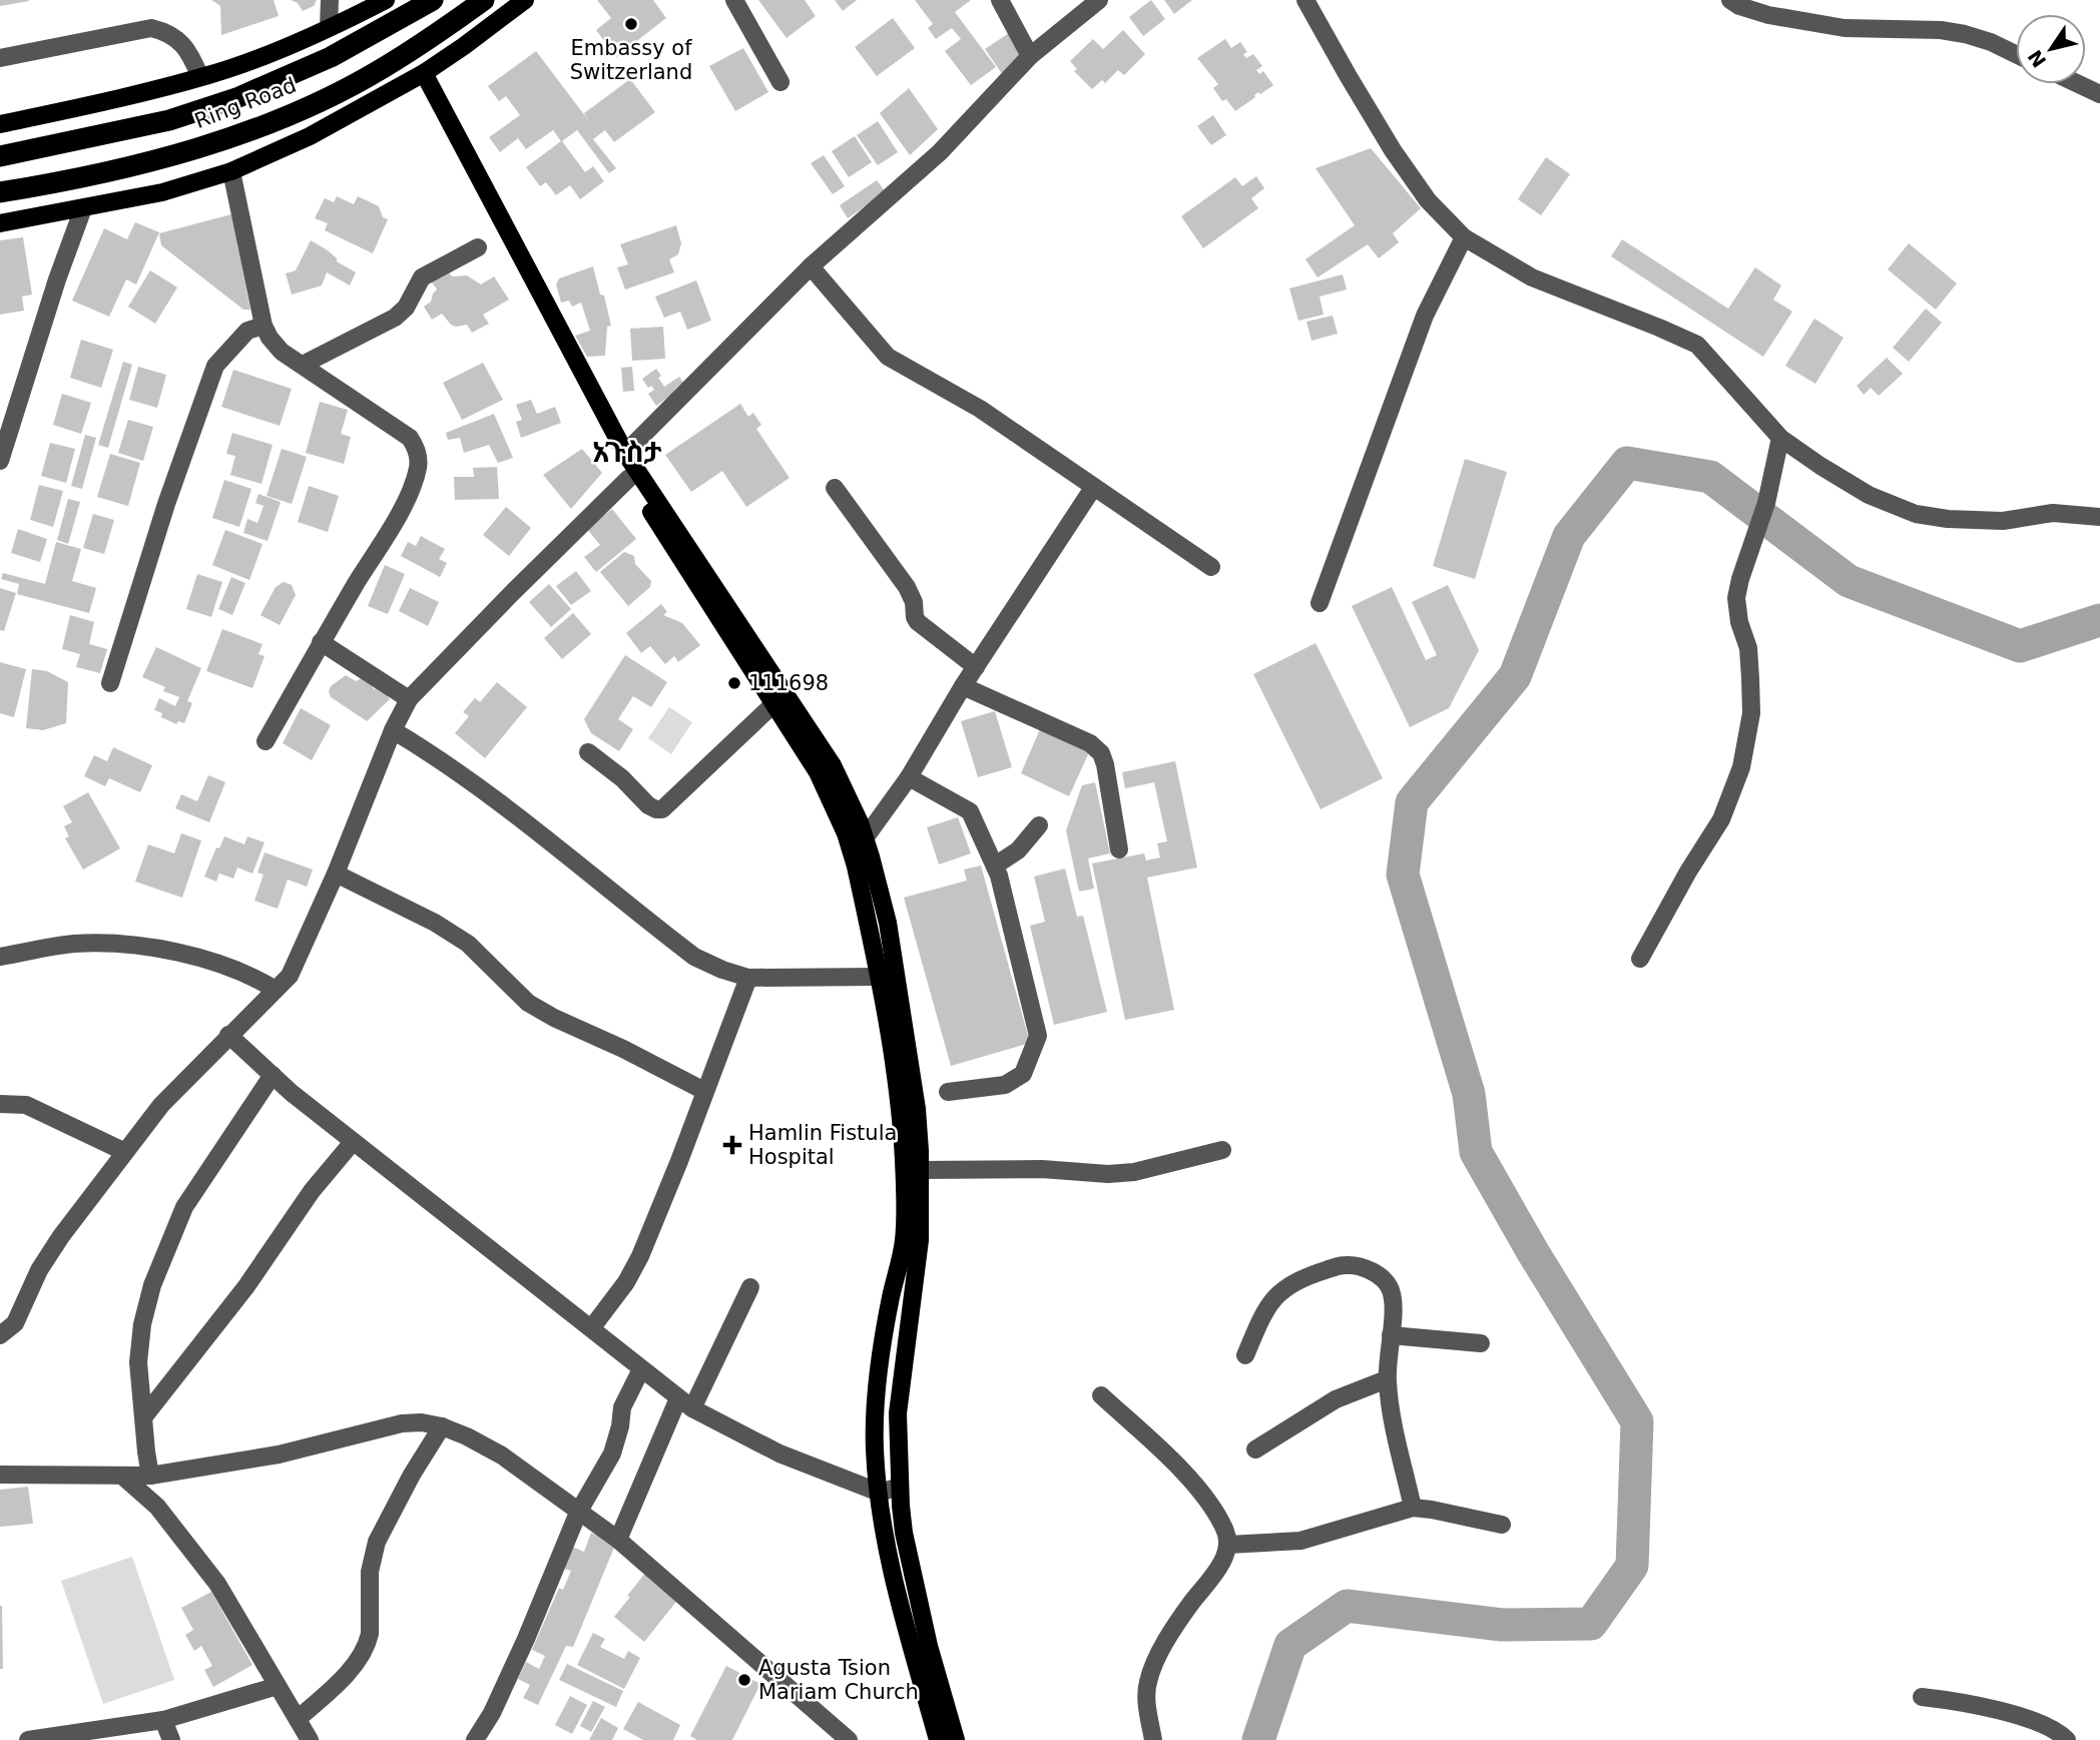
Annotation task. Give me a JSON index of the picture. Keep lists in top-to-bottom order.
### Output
{
  "streets": {
    "highway": ["Ring Road"]
  },
  "districts": ["አጉስታ"],
  "places": {
    "other": ["Embassy of Switzerland", "111698", "Agusta Tsion Mariam Church"],
    "health": ["Hamlin Fistula Hospital"]
  },
  "north": "bottom left"
}
